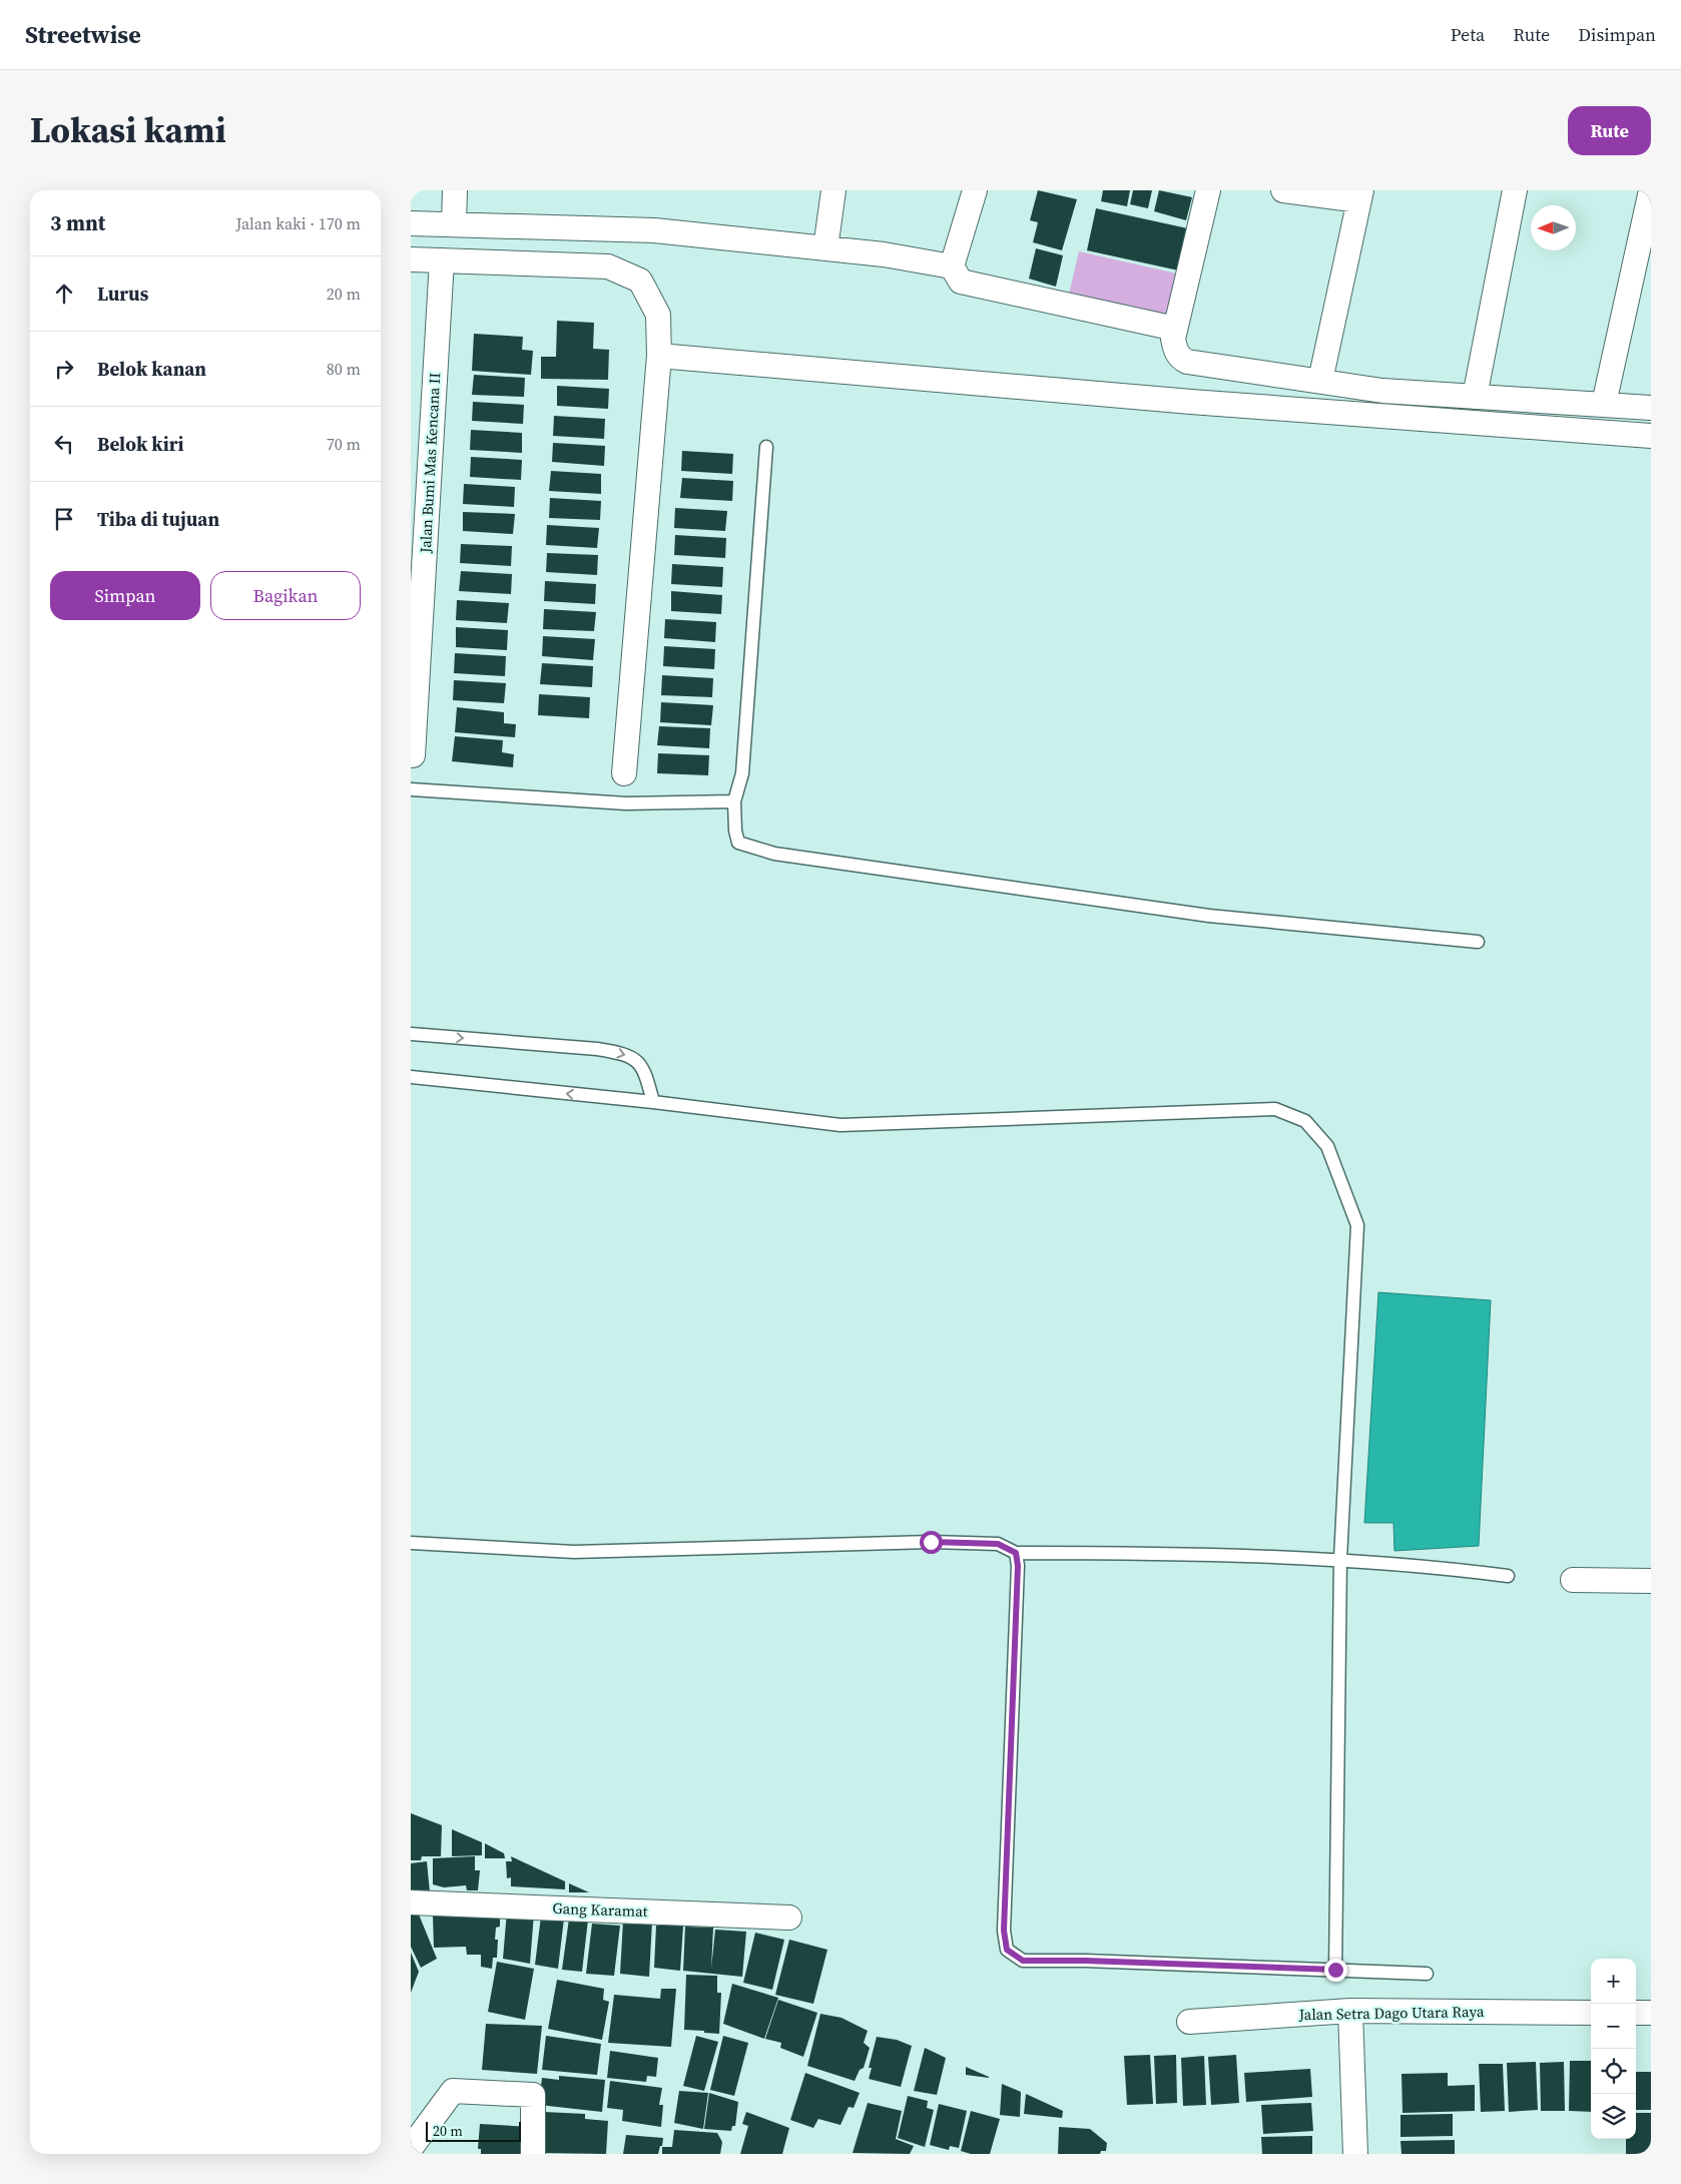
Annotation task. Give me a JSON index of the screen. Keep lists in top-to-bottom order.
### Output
{
  "streets": {
    "street": ["Jalan Bumi Mas Kencana II", "Gang Karamat", "Jalan Setra Dago Utara Raya"]
  },
  "scale_bar": "20 m",
  "north": "left",
  "page": {
    "header": "Streetwise",
    "nav": ["Peta", "Rute", "Disimpan"],
    "title": "Lokasi kami",
    "buttons": [
      "Rute",
      ["Simpan", "Bagikan"]
    ],
    "heading": ["3 mnt", "Jalan kaki · 170 m"],
    "list": [
      ["Lurus", "20 m"],
      ["Belok kanan", "80 m"],
      ["Belok kiri", "70 m"],
      "Tiba di tujuan"
    ],
    "map_buttons": ["+", "−"],
    "scale": "20 m"
  }
}
